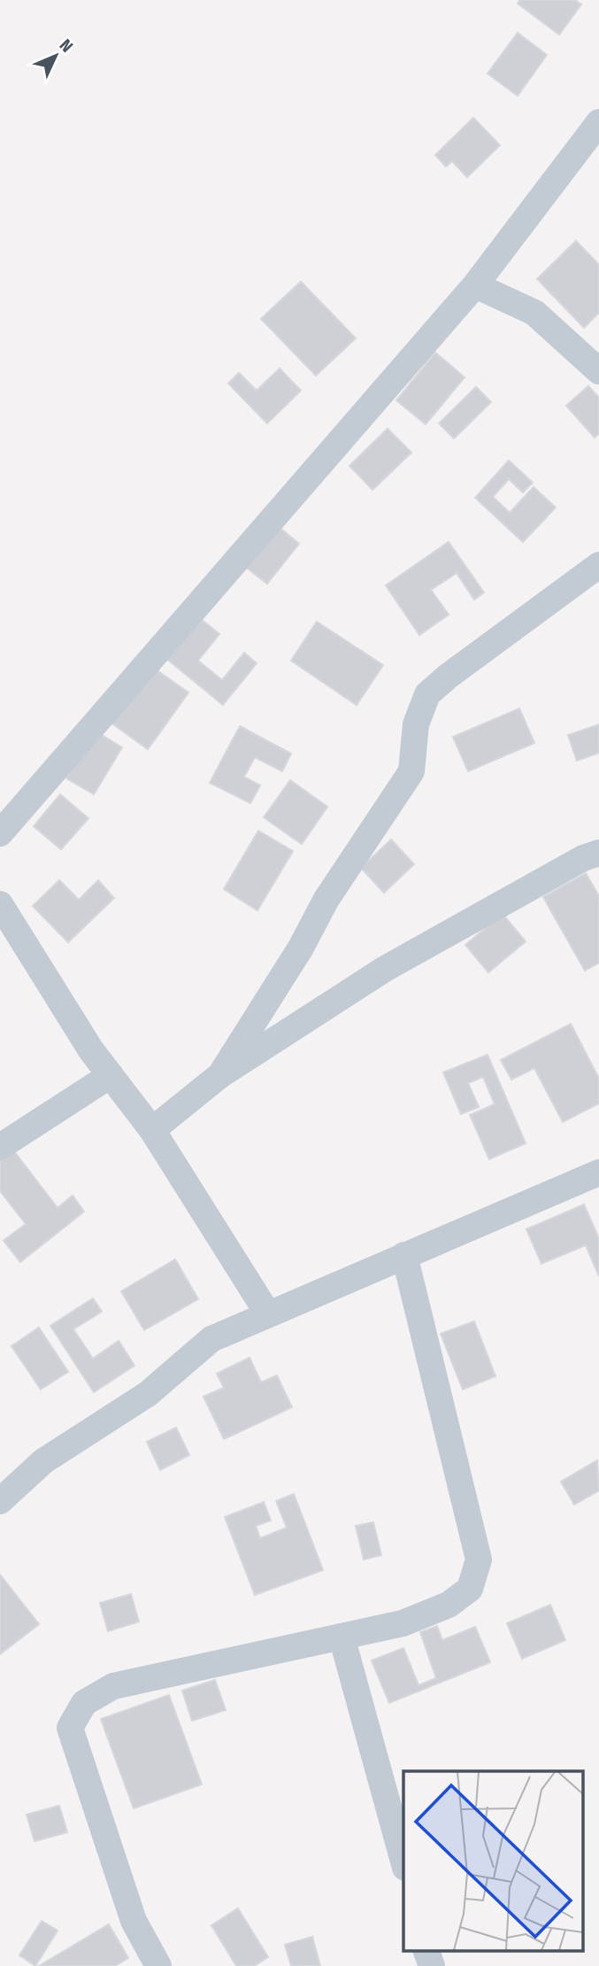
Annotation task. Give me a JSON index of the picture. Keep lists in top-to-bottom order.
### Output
{
  "north": "top right"
}
